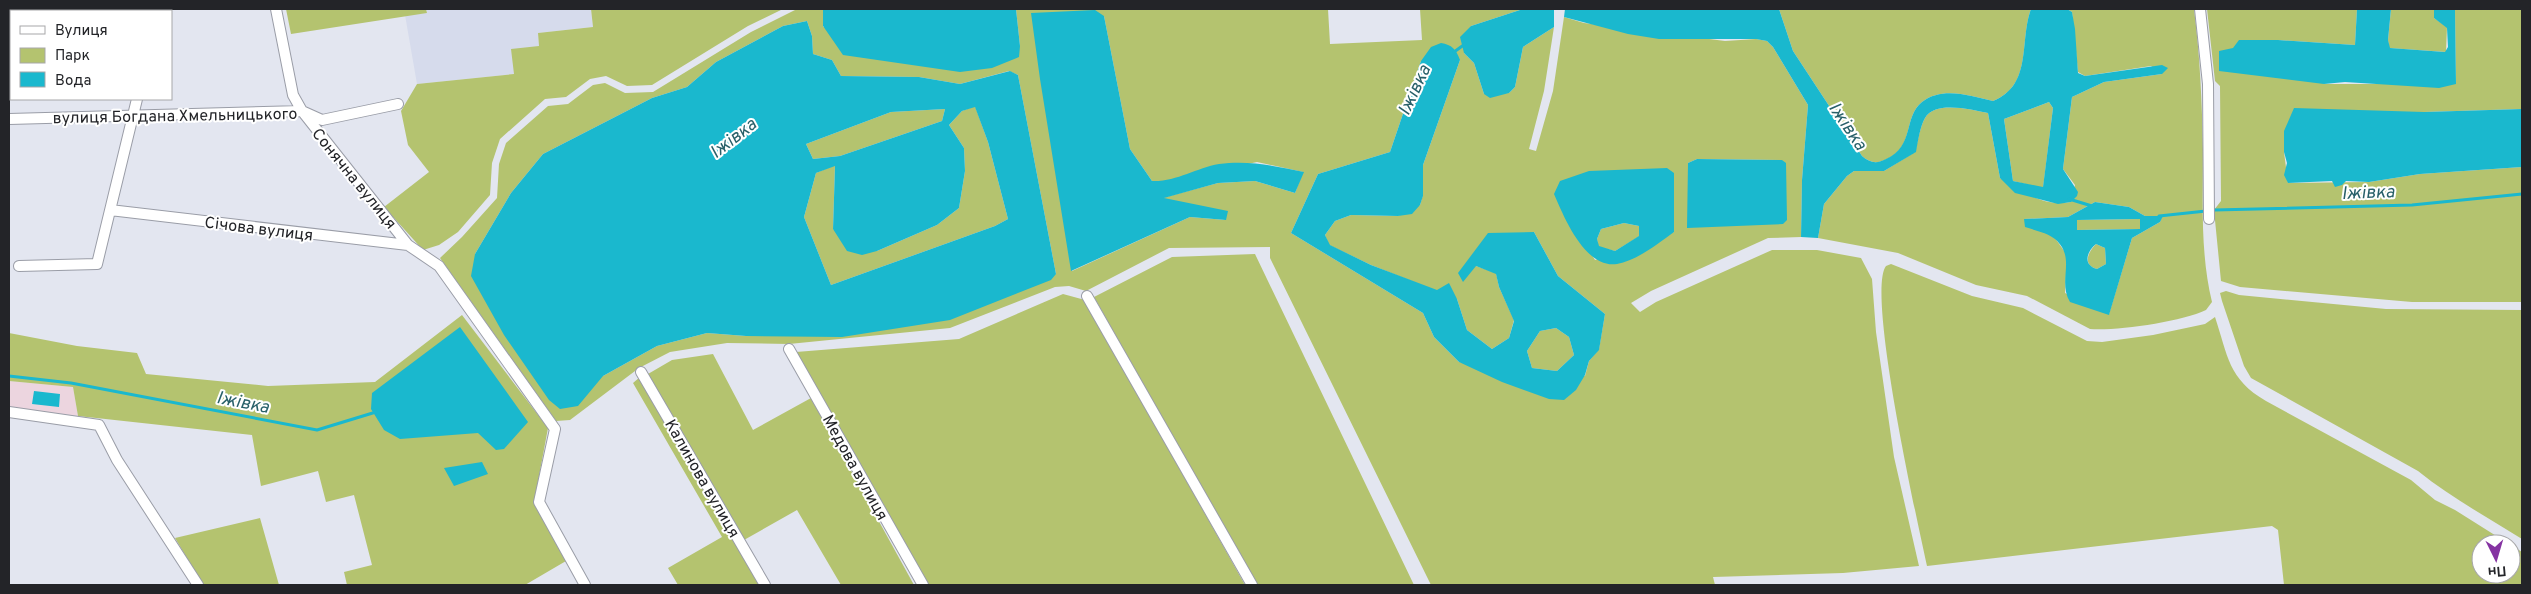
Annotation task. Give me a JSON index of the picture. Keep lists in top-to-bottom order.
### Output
{
  "streets": {
    "street": [
      "вулиця Богдана Хмельницького",
      "Сонячна вулиця",
      "Січова вулиця",
      "Медова вулиця",
      "Калинова вулиця"
    ]
  },
  "crossings": [
    ["вулиця Богдана Хмельницького", "Сонячна вулиця"],
    ["Сонячна вулиця", "Січова вулиця"]
  ],
  "water": ["Іжівка"],
  "legend": ["Вулиця", "Парк", "Вода"],
  "north": "bottom"
}
